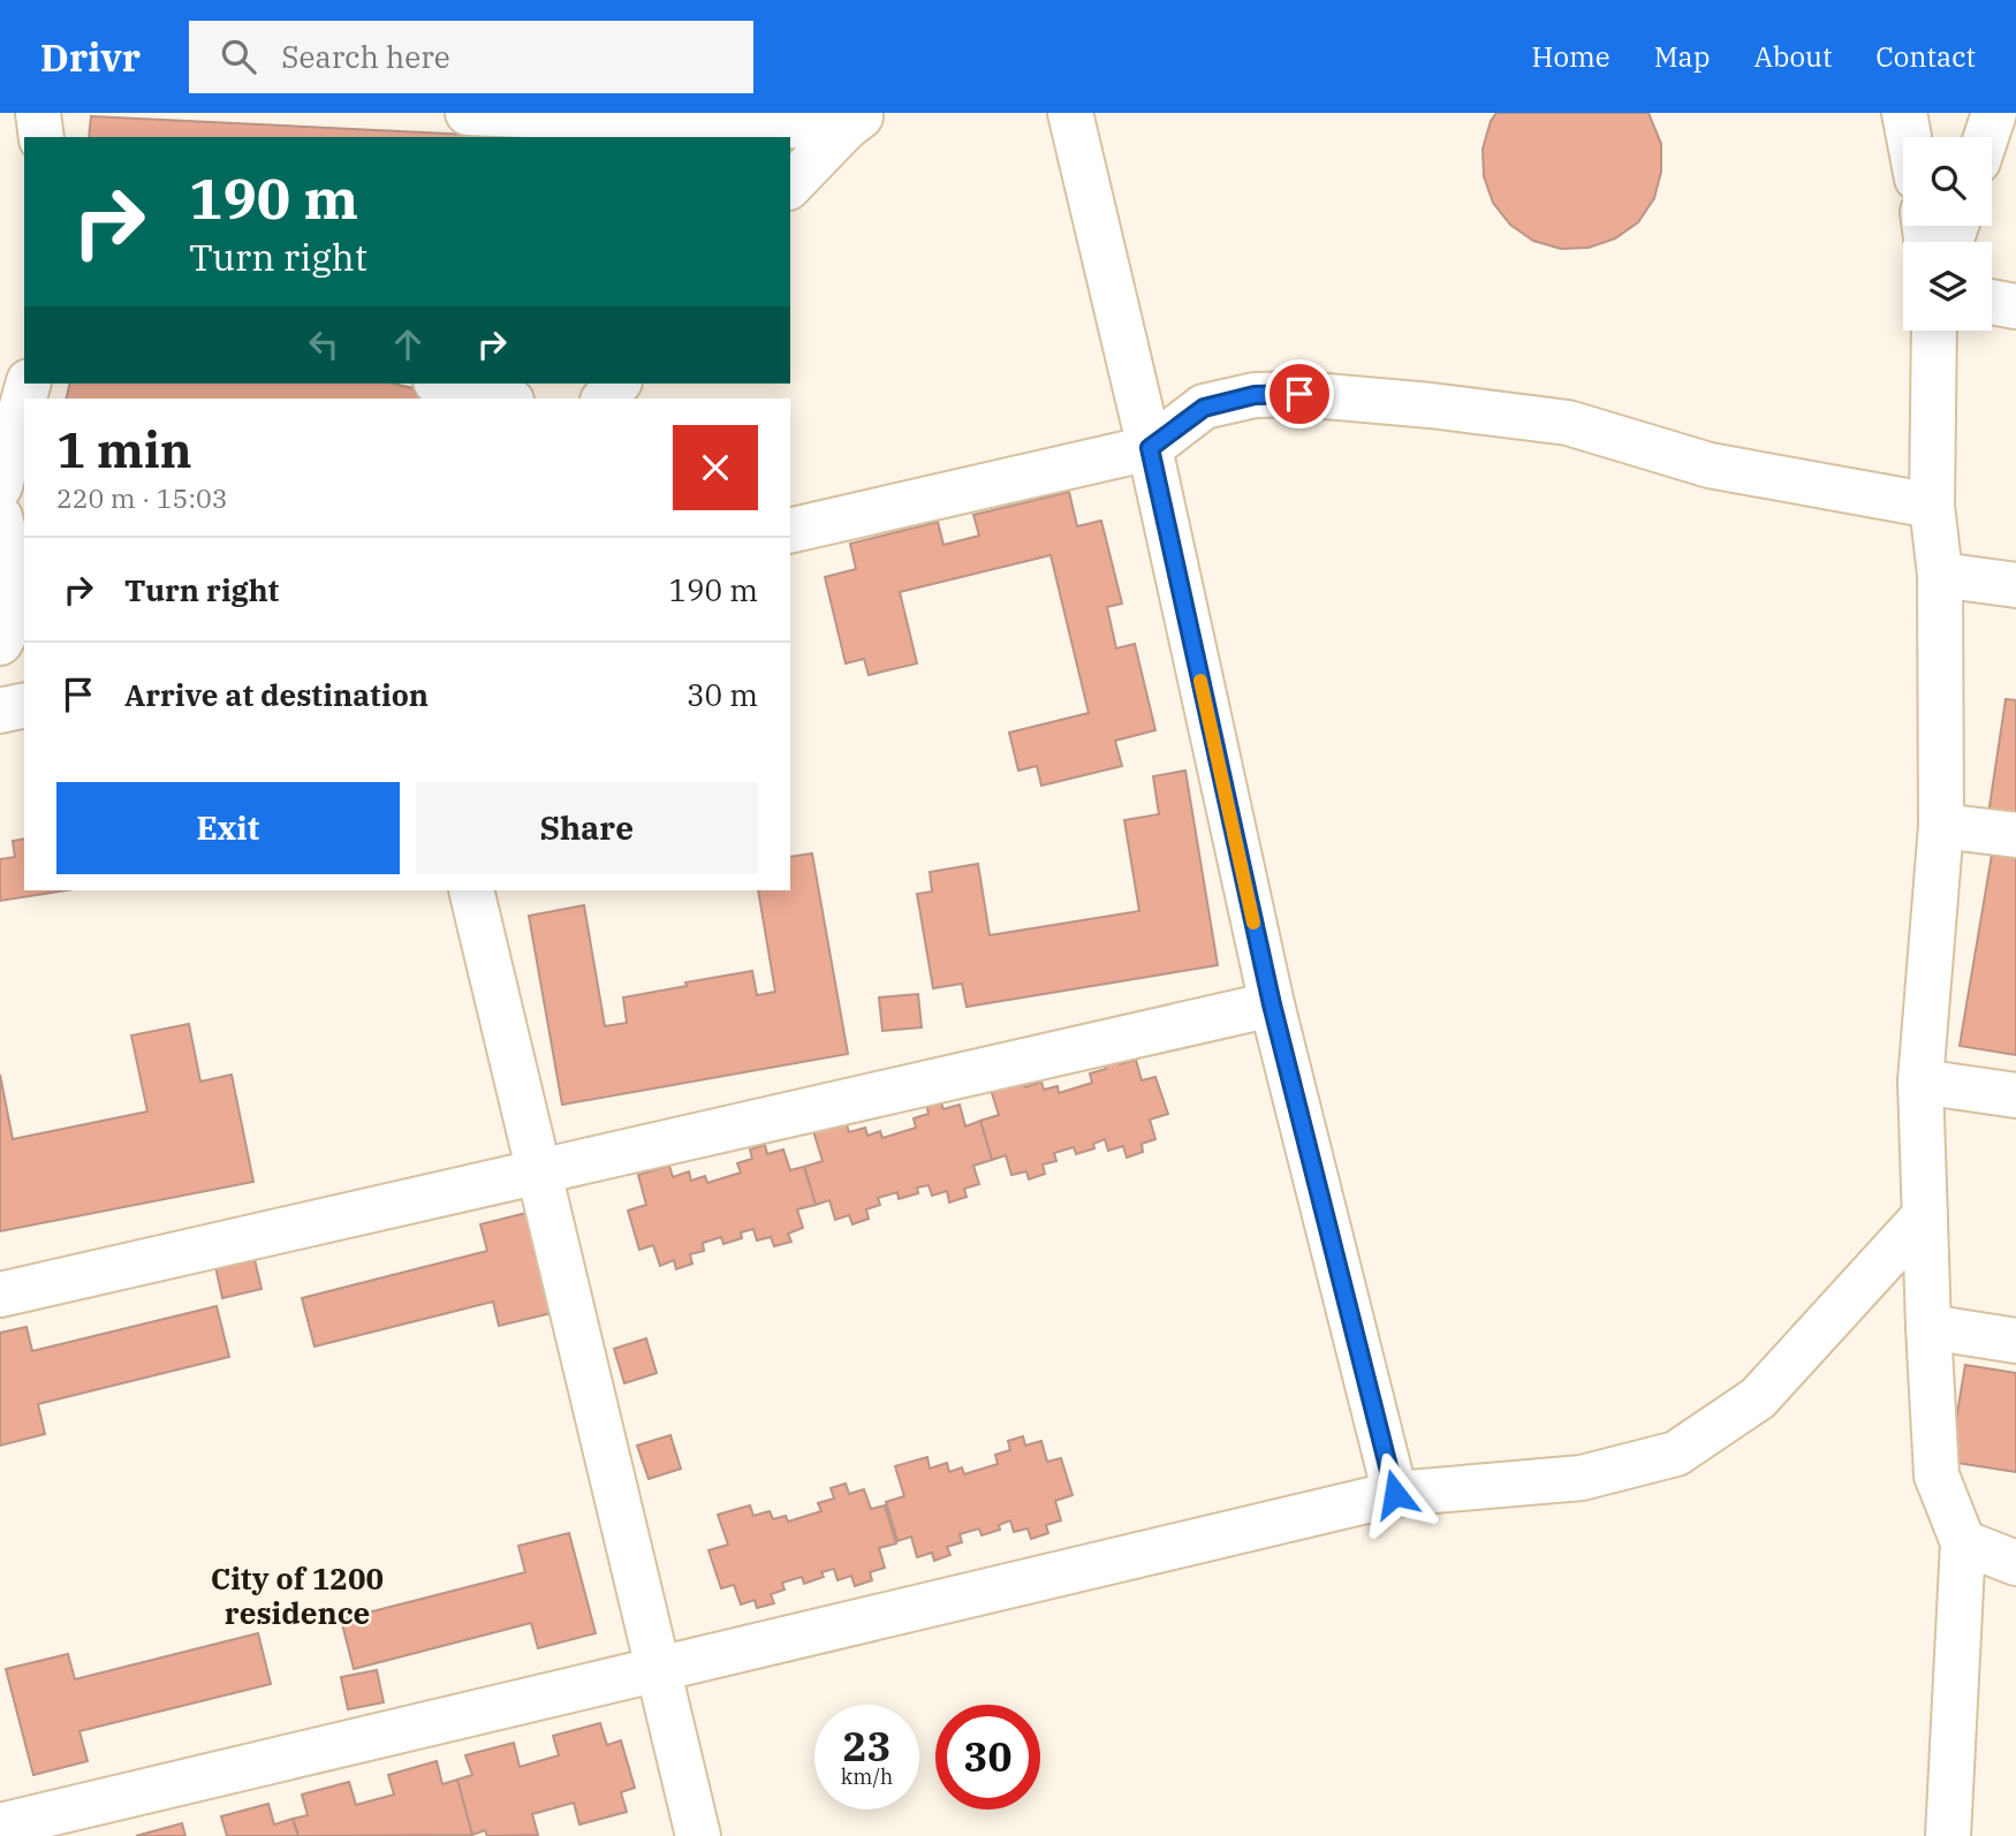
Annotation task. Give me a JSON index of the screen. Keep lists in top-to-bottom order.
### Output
{
  "districts": ["City of 1200 residence"],
  "page": {
    "header": "Drivr",
    "search": "Search here",
    "nav": [
      "Home",
      "Map",
      "About",
      "Contact"
    ],
    "turn": ["190 m", "Turn right"],
    "heading": ["1 min", "220 m · 15:03"],
    "list": [
      {
        "name": "Turn right",
        "value": "190 m"
      },
      {
        "name": "Arrive at destination",
        "value": "30 m"
      }
    ],
    "buttons": ["Exit", "Share"],
    "speed": "23 km/h",
    "limit": "30"
  }
}
